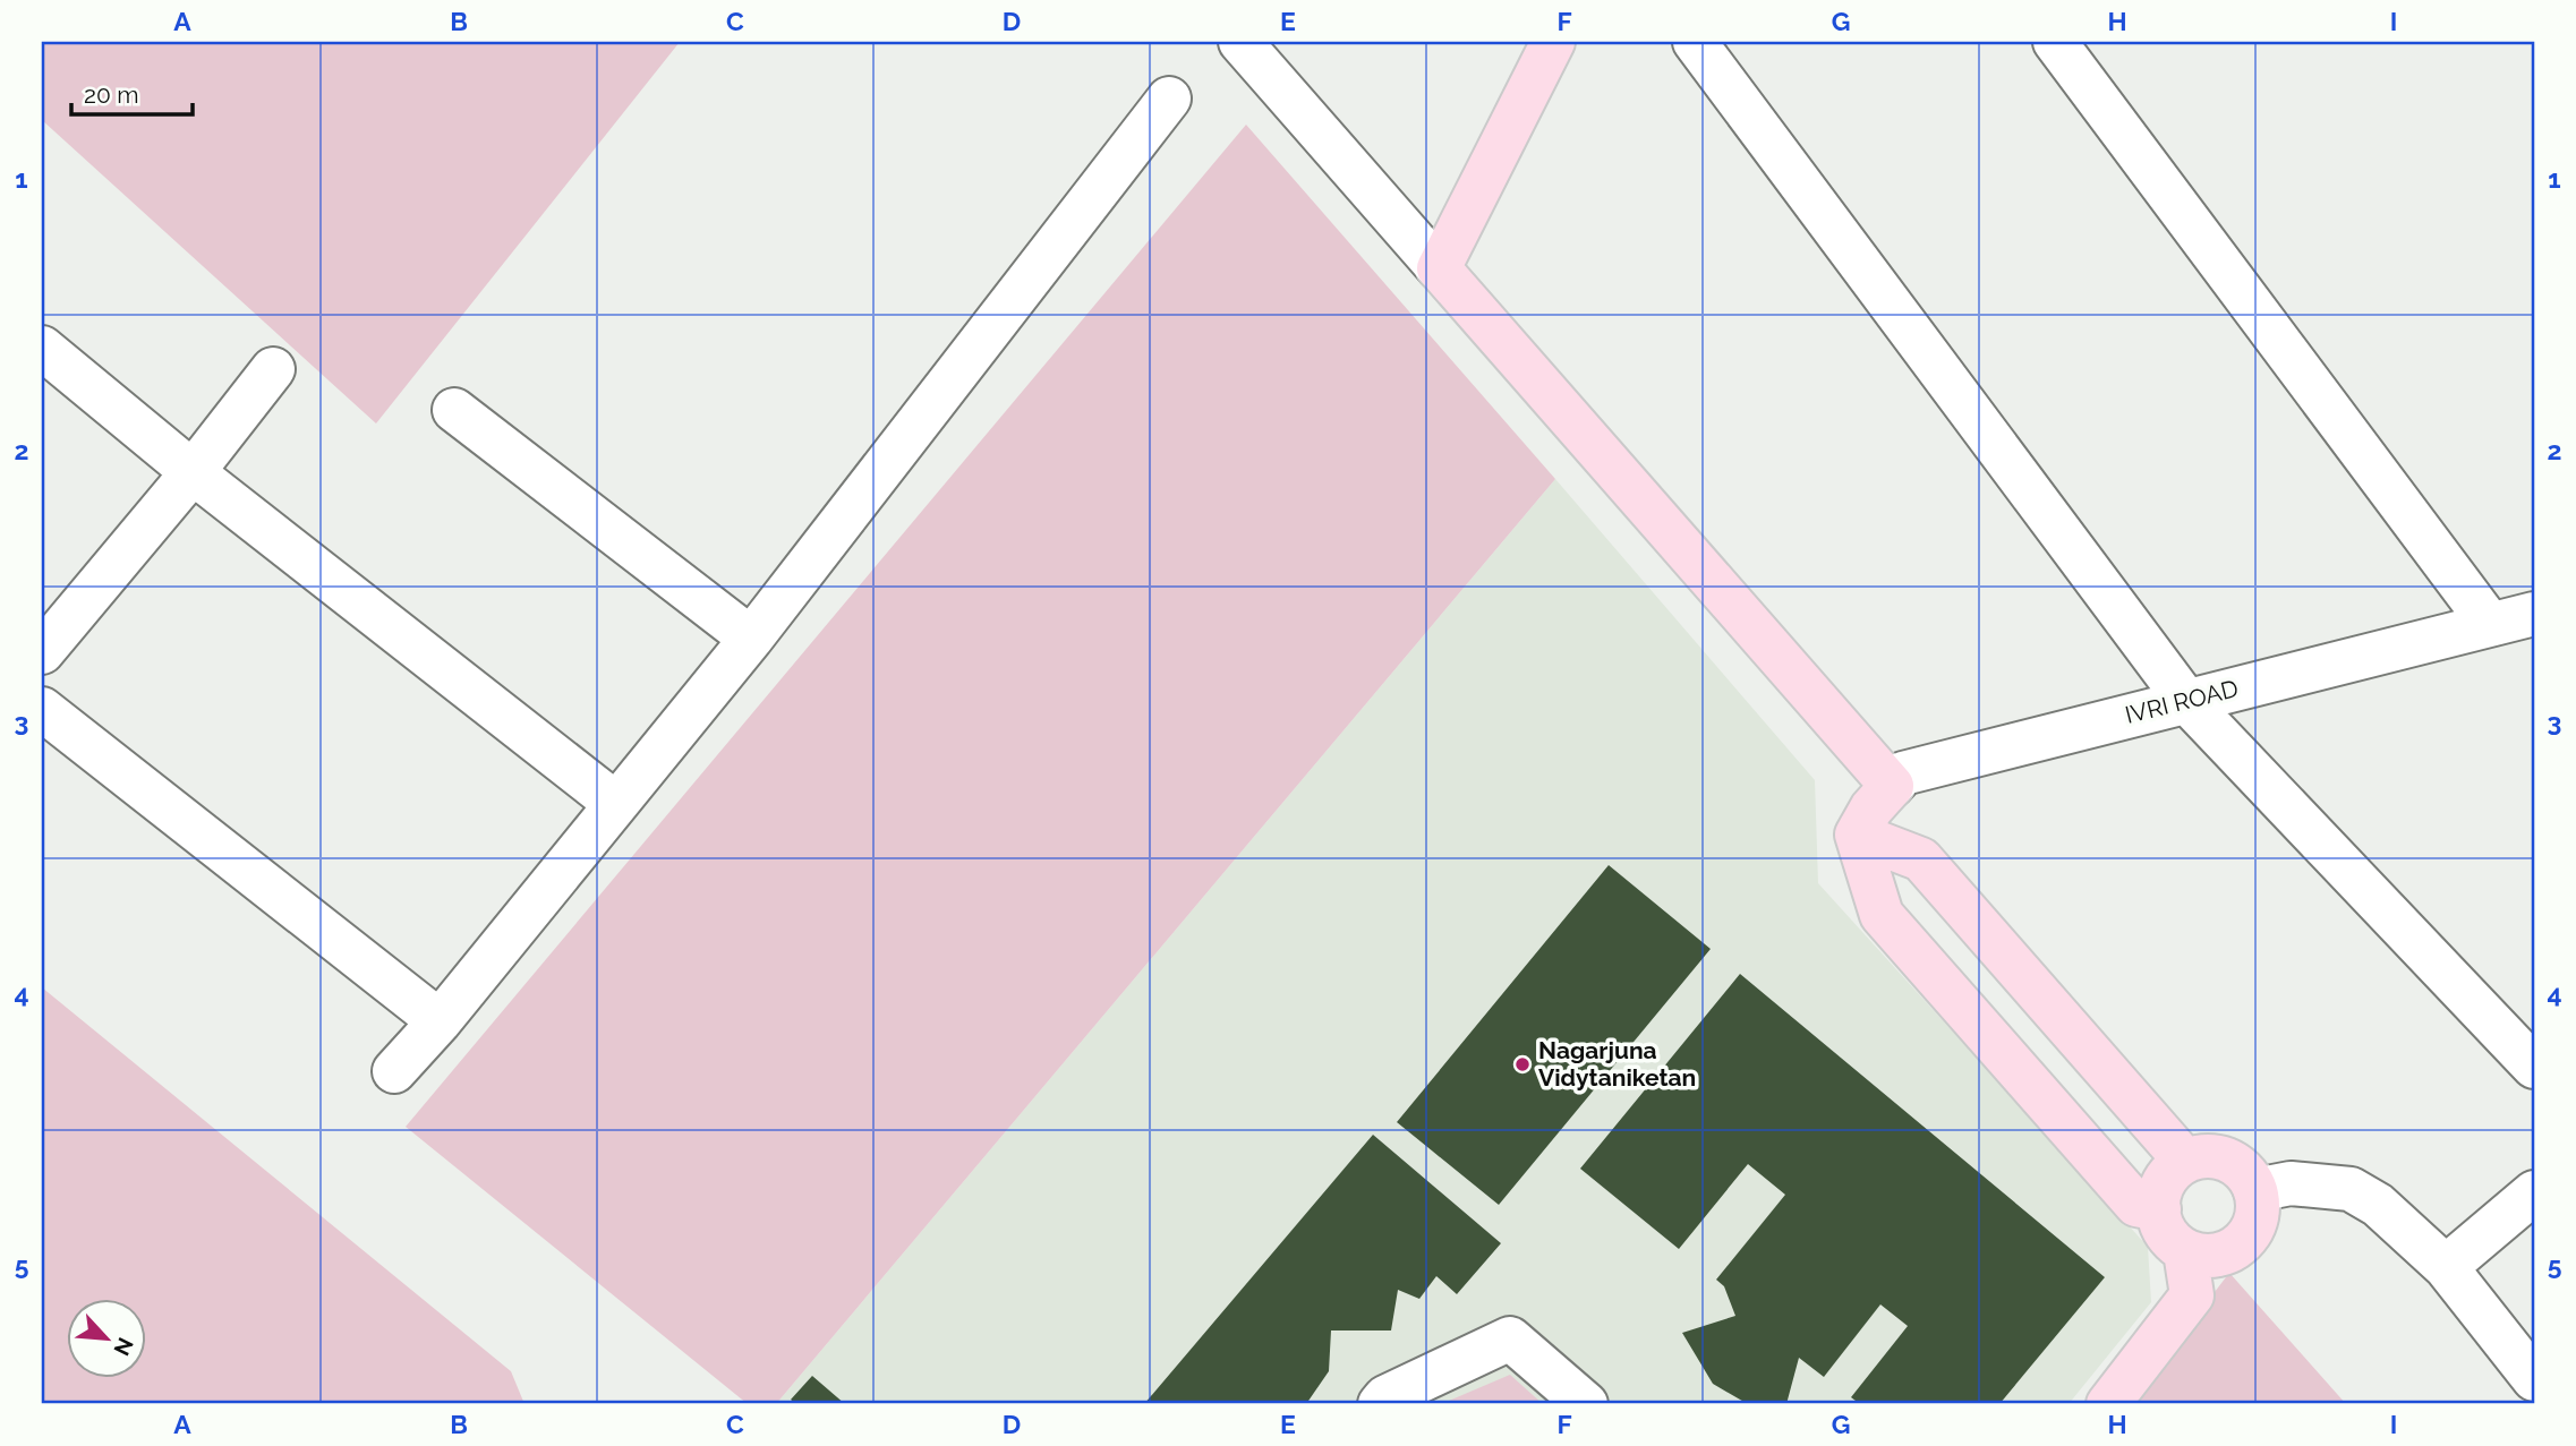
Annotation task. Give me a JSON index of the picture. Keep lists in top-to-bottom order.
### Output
{
  "streets": {
    "main road": ["IVRI ROAD"]
  },
  "places": ["Nagarjuna Vidytaniketan"],
  "scale_bar": "20 m",
  "north": "bottom right",
  "grid": {
    "columns": [
      "A",
      "B",
      "C",
      "D",
      "E",
      "F",
      "G",
      "H",
      "I"
    ],
    "rows": [
      "1",
      "2",
      "3",
      "4",
      "5"
    ]
  }
}
